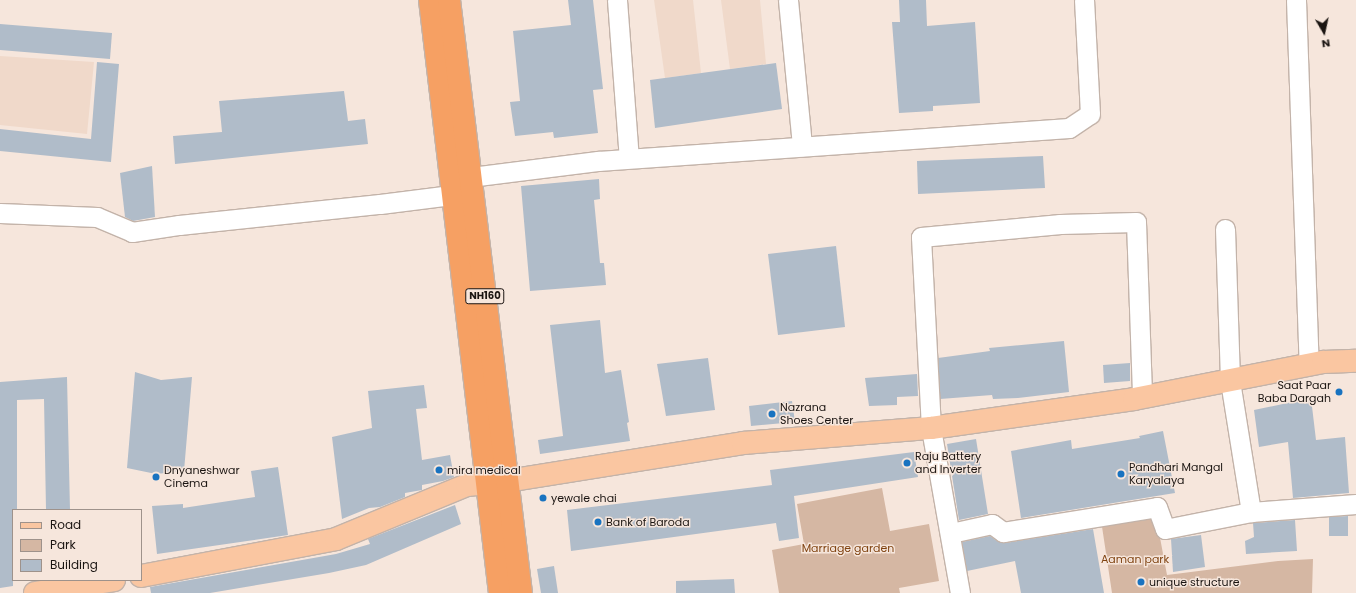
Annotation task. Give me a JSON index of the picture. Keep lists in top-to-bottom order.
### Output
{
  "streets": {
    "highway": ["NH160"]
  },
  "parks": ["Marriage garden", "Aaman park"],
  "places": [
    "Saat Paar Baba Dargah",
    "Nazrana Shoes Center",
    "Raju Battery and Inverter",
    "mira medical",
    "Pandhari Mangal Karyalaya",
    "Dnyaneshwar Cinema",
    "yewale chai",
    "Bank of Baroda",
    "unique structure"
  ],
  "legend": ["Road", "Park", "Building"],
  "north": "bottom"
}
